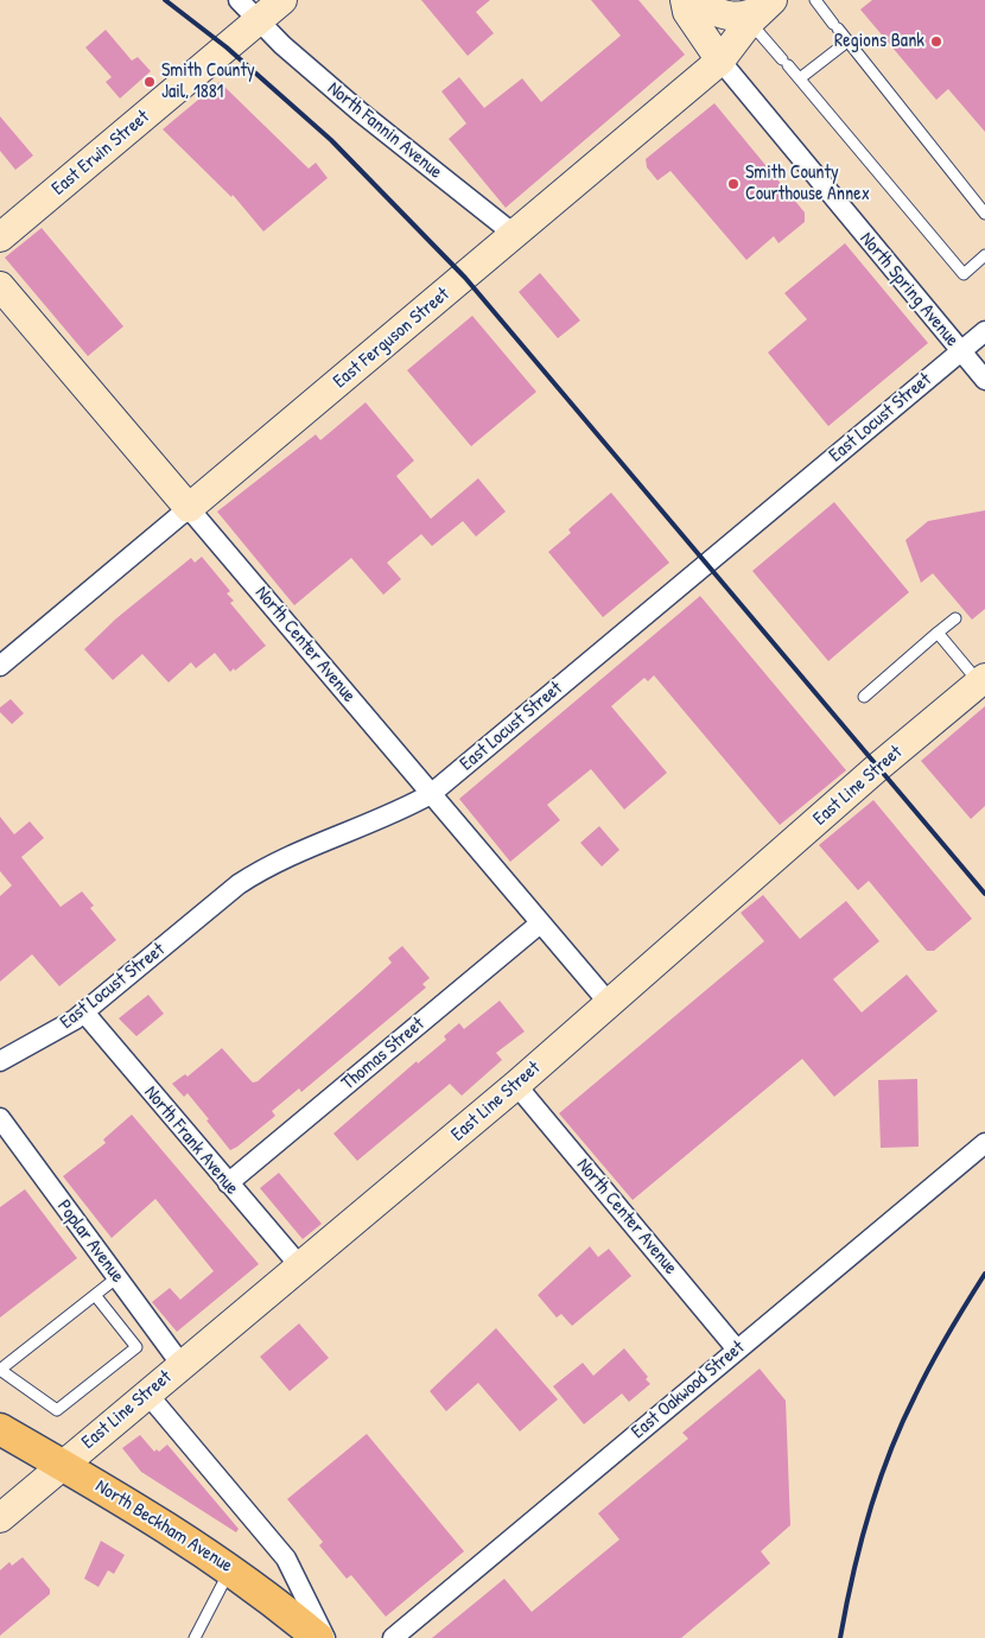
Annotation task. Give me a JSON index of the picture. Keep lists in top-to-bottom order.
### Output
{
  "streets": {
    "main road": [
      "East Erwin Street",
      "North Spring Avenue",
      "East Ferguson Street",
      "North Center Avenue",
      "East Line Street",
      "North Beckham Avenue"
    ],
    "street": [
      "North Fannin Avenue",
      "East Locust Street",
      "Thomas Street",
      "North Frank Avenue",
      "Poplar Avenue",
      "East Oakwood Street"
    ]
  },
  "crossings": [
    ["North Fannin Avenue", "East Erwin Street"],
    ["North Fannin Avenue", "East Ferguson Street"],
    ["North Spring Avenue", "East Ferguson Street"],
    ["North Spring Avenue", "East Locust Street"],
    ["East Ferguson Street", "North Center Avenue"],
    ["East Locust Street", "North Center Avenue"],
    ["East Locust Street", "North Frank Avenue"],
    ["North Center Avenue", "East Line Street"],
    ["North Center Avenue", "Thomas Street"],
    ["North Center Avenue", "East Oakwood Street"],
    ["East Line Street", "North Frank Avenue"],
    ["East Line Street", "Poplar Avenue"],
    ["East Line Street", "North Beckham Avenue"],
    ["Thomas Street", "North Frank Avenue"]
  ],
  "places": ["Regions Bank", "Smith County Jail, 1881", "Smith County Courthouse Annex"]
}
